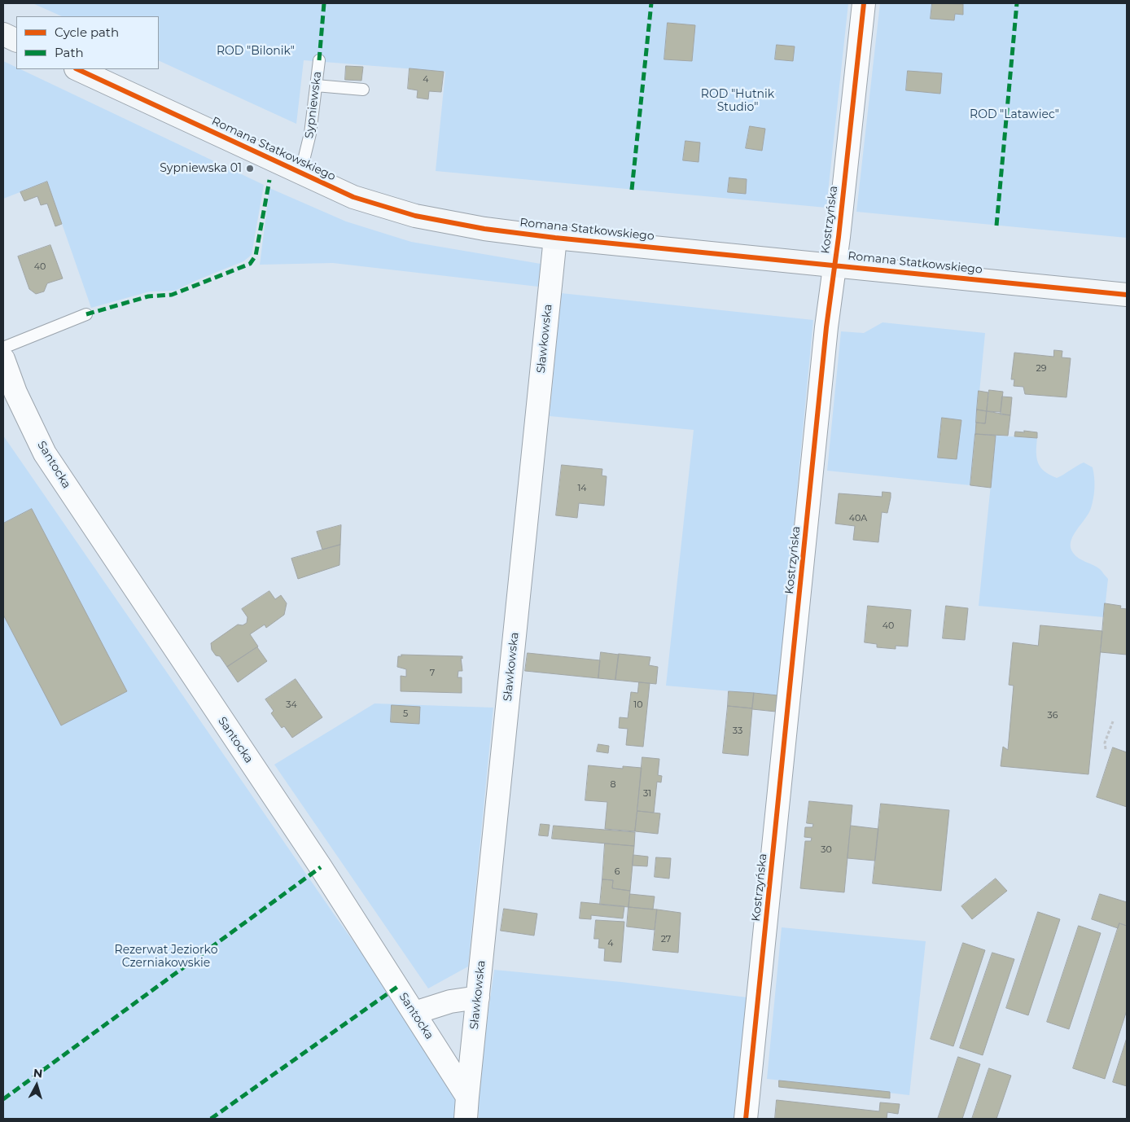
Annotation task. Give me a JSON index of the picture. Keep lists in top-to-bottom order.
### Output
{
  "streets": {
    "street": [
      "Romana Statkowskiego",
      "Kostrzyńska",
      "Sławkowska",
      "Santocka"
    ],
    "lane": ["Sypniewska"]
  },
  "crossings": [
    ["Sypniewska", "Romana Statkowskiego"],
    ["Romana Statkowskiego", "Kostrzyńska"],
    ["Romana Statkowskiego", "Sławkowska"],
    ["Sławkowska", "Santocka"]
  ],
  "parks": [
    "ROD \"Bilonik\"",
    "ROD \"Hutnik Studio\"",
    "ROD \"Latawiec\"",
    "Rezerwat Jeziorko Czerniakowskie"
  ],
  "places": ["Sypniewska 01"],
  "house_numbers": [
    "4",
    "40",
    "29",
    "14",
    "40A",
    "40",
    "7",
    "34",
    "10",
    "5",
    "36",
    "33",
    "8",
    "31",
    "30",
    "6",
    "27",
    "4"
  ],
  "legend": ["Cycle path", "Path"],
  "north": "top"
}
